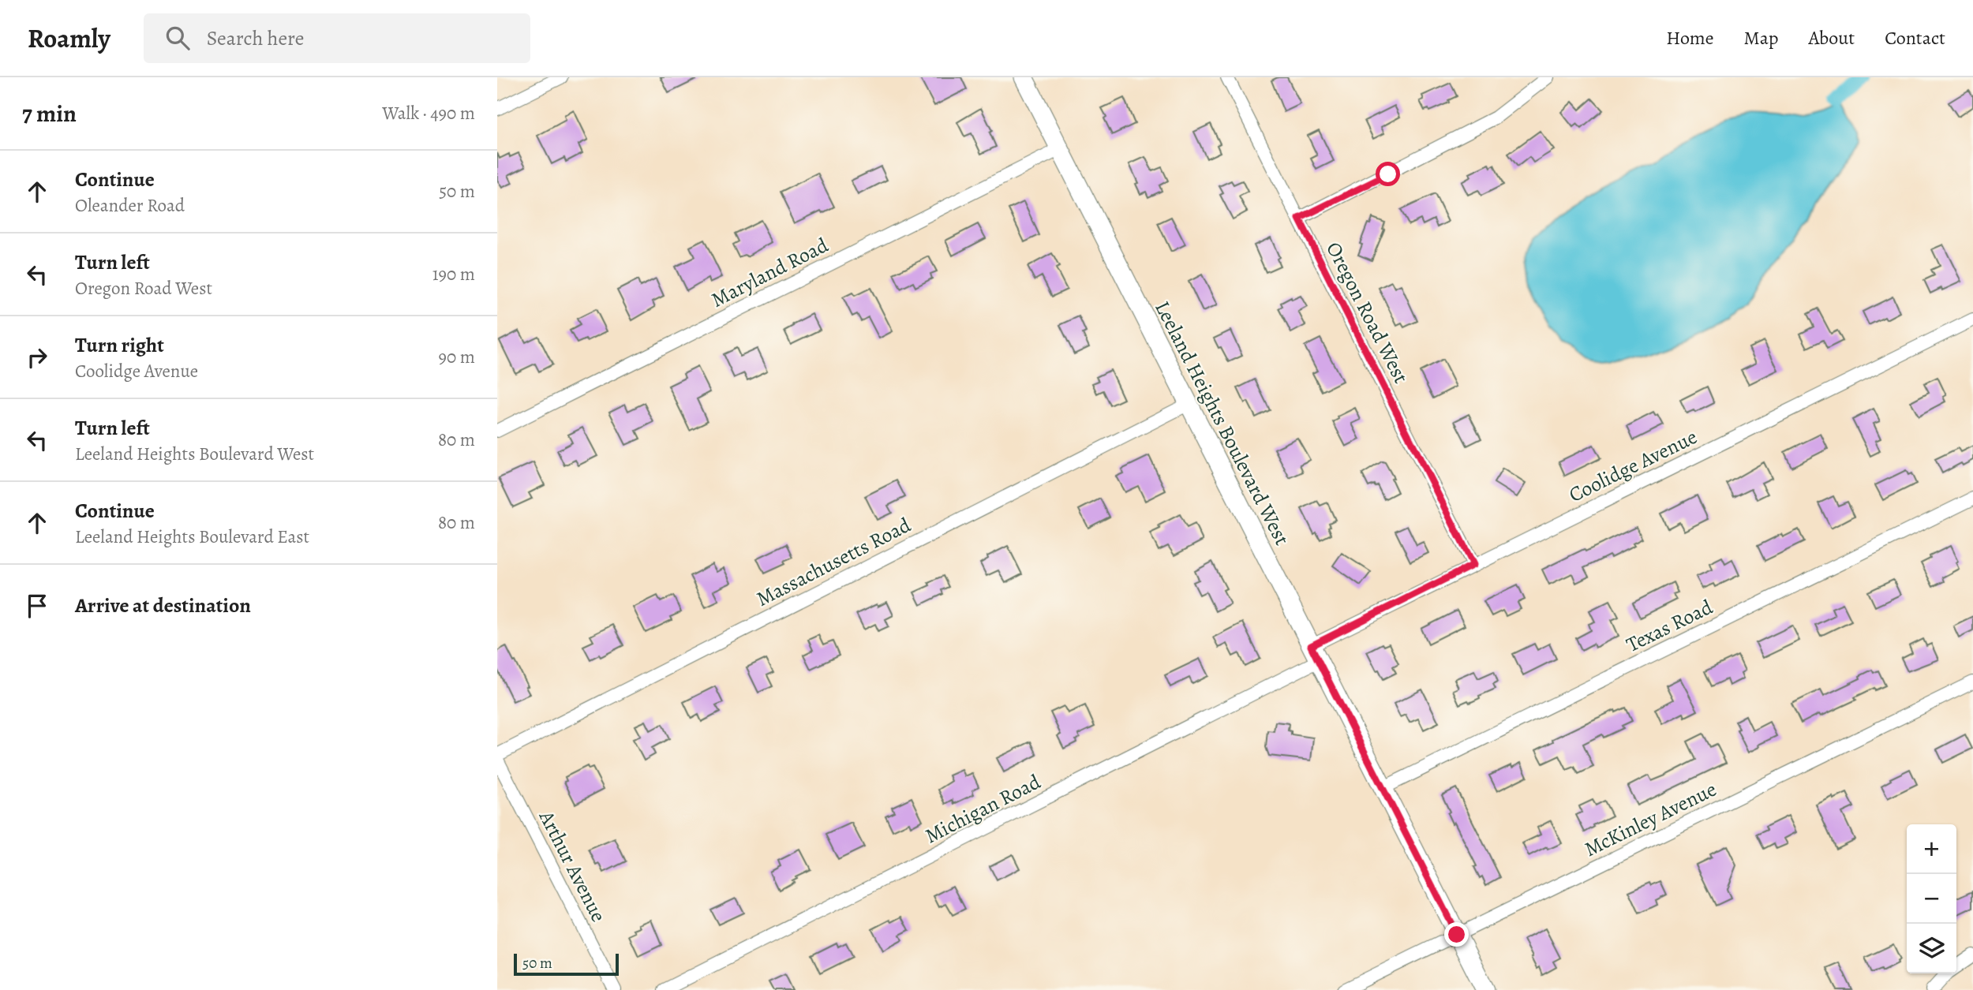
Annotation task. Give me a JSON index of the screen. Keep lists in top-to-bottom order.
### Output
{
  "streets": {
    "main road": ["Leeland Heights Boulevard West"],
    "street": [
      "Maryland Road",
      "Oregon Road West",
      "Coolidge Avenue",
      "Massachusetts Road",
      "Texas Road",
      "Michigan Road",
      "McKinley Avenue",
      "Arthur Avenue"
    ]
  },
  "crossings": [
    ["Maryland Road", "Leeland Heights Boulevard West"],
    ["Oregon Road West", "Coolidge Avenue"],
    ["Leeland Heights Boulevard West", "Coolidge Avenue"],
    ["Leeland Heights Boulevard West", "Massachusetts Road"],
    ["Leeland Heights Boulevard West", "Texas Road"],
    ["Leeland Heights Boulevard West", "Michigan Road"],
    ["Leeland Heights Boulevard West", "McKinley Avenue"],
    ["Coolidge Avenue", "Michigan Road"]
  ],
  "scale_bar": "50 m",
  "page": {
    "header": "Roamly",
    "search": "Search here",
    "nav": [
      "Home",
      "Map",
      "About",
      "Contact"
    ],
    "heading": ["7 min", "Walk · 490 m"],
    "list": [
      ["Continue", "Oleander Road", "50 m"],
      ["Turn left", "Oregon Road West", "190 m"],
      ["Turn right", "Coolidge Avenue", "90 m"],
      ["Turn left", "Leeland Heights Boulevard West", "80 m"],
      ["Continue", "Leeland Heights Boulevard East", "80 m"],
      "Arrive at destination"
    ],
    "map_buttons": ["+", "−"],
    "scale": "50 m"
  }
}
